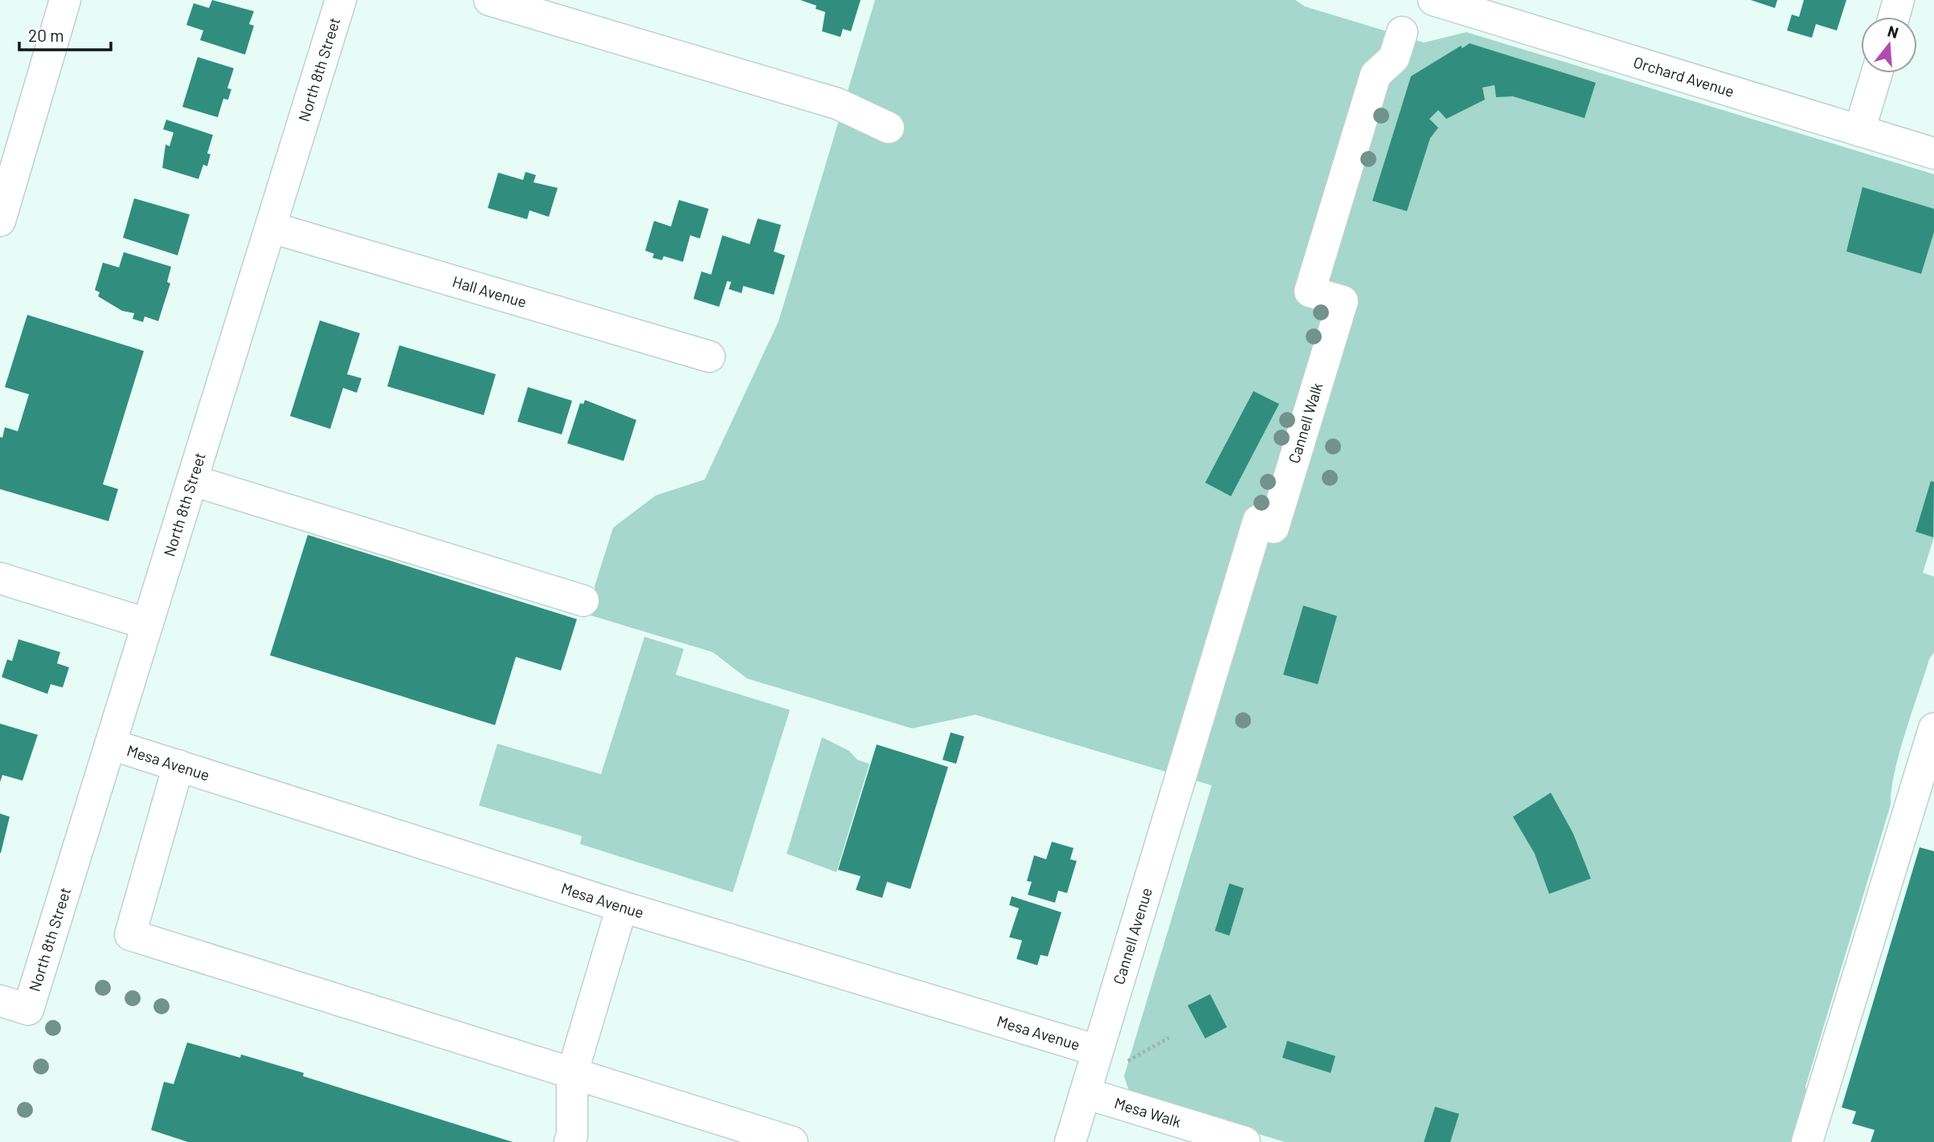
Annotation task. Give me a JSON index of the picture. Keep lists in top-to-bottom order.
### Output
{
  "streets": {
    "street": [
      "North 8th Street",
      "Orchard Avenue",
      "Hall Avenue",
      "Cannell Walk",
      "Mesa Avenue",
      "Cannell Avenue",
      "Mesa Walk"
    ]
  },
  "crossings": [
    ["North 8th Street", "Hall Avenue"],
    ["North 8th Street", "Mesa Avenue"],
    ["Cannell Walk", "Cannell Avenue"],
    ["Mesa Avenue", "Cannell Avenue"],
    ["Cannell Avenue", "Mesa Walk"]
  ],
  "scale_bar": "20 m",
  "north": "top"
}
